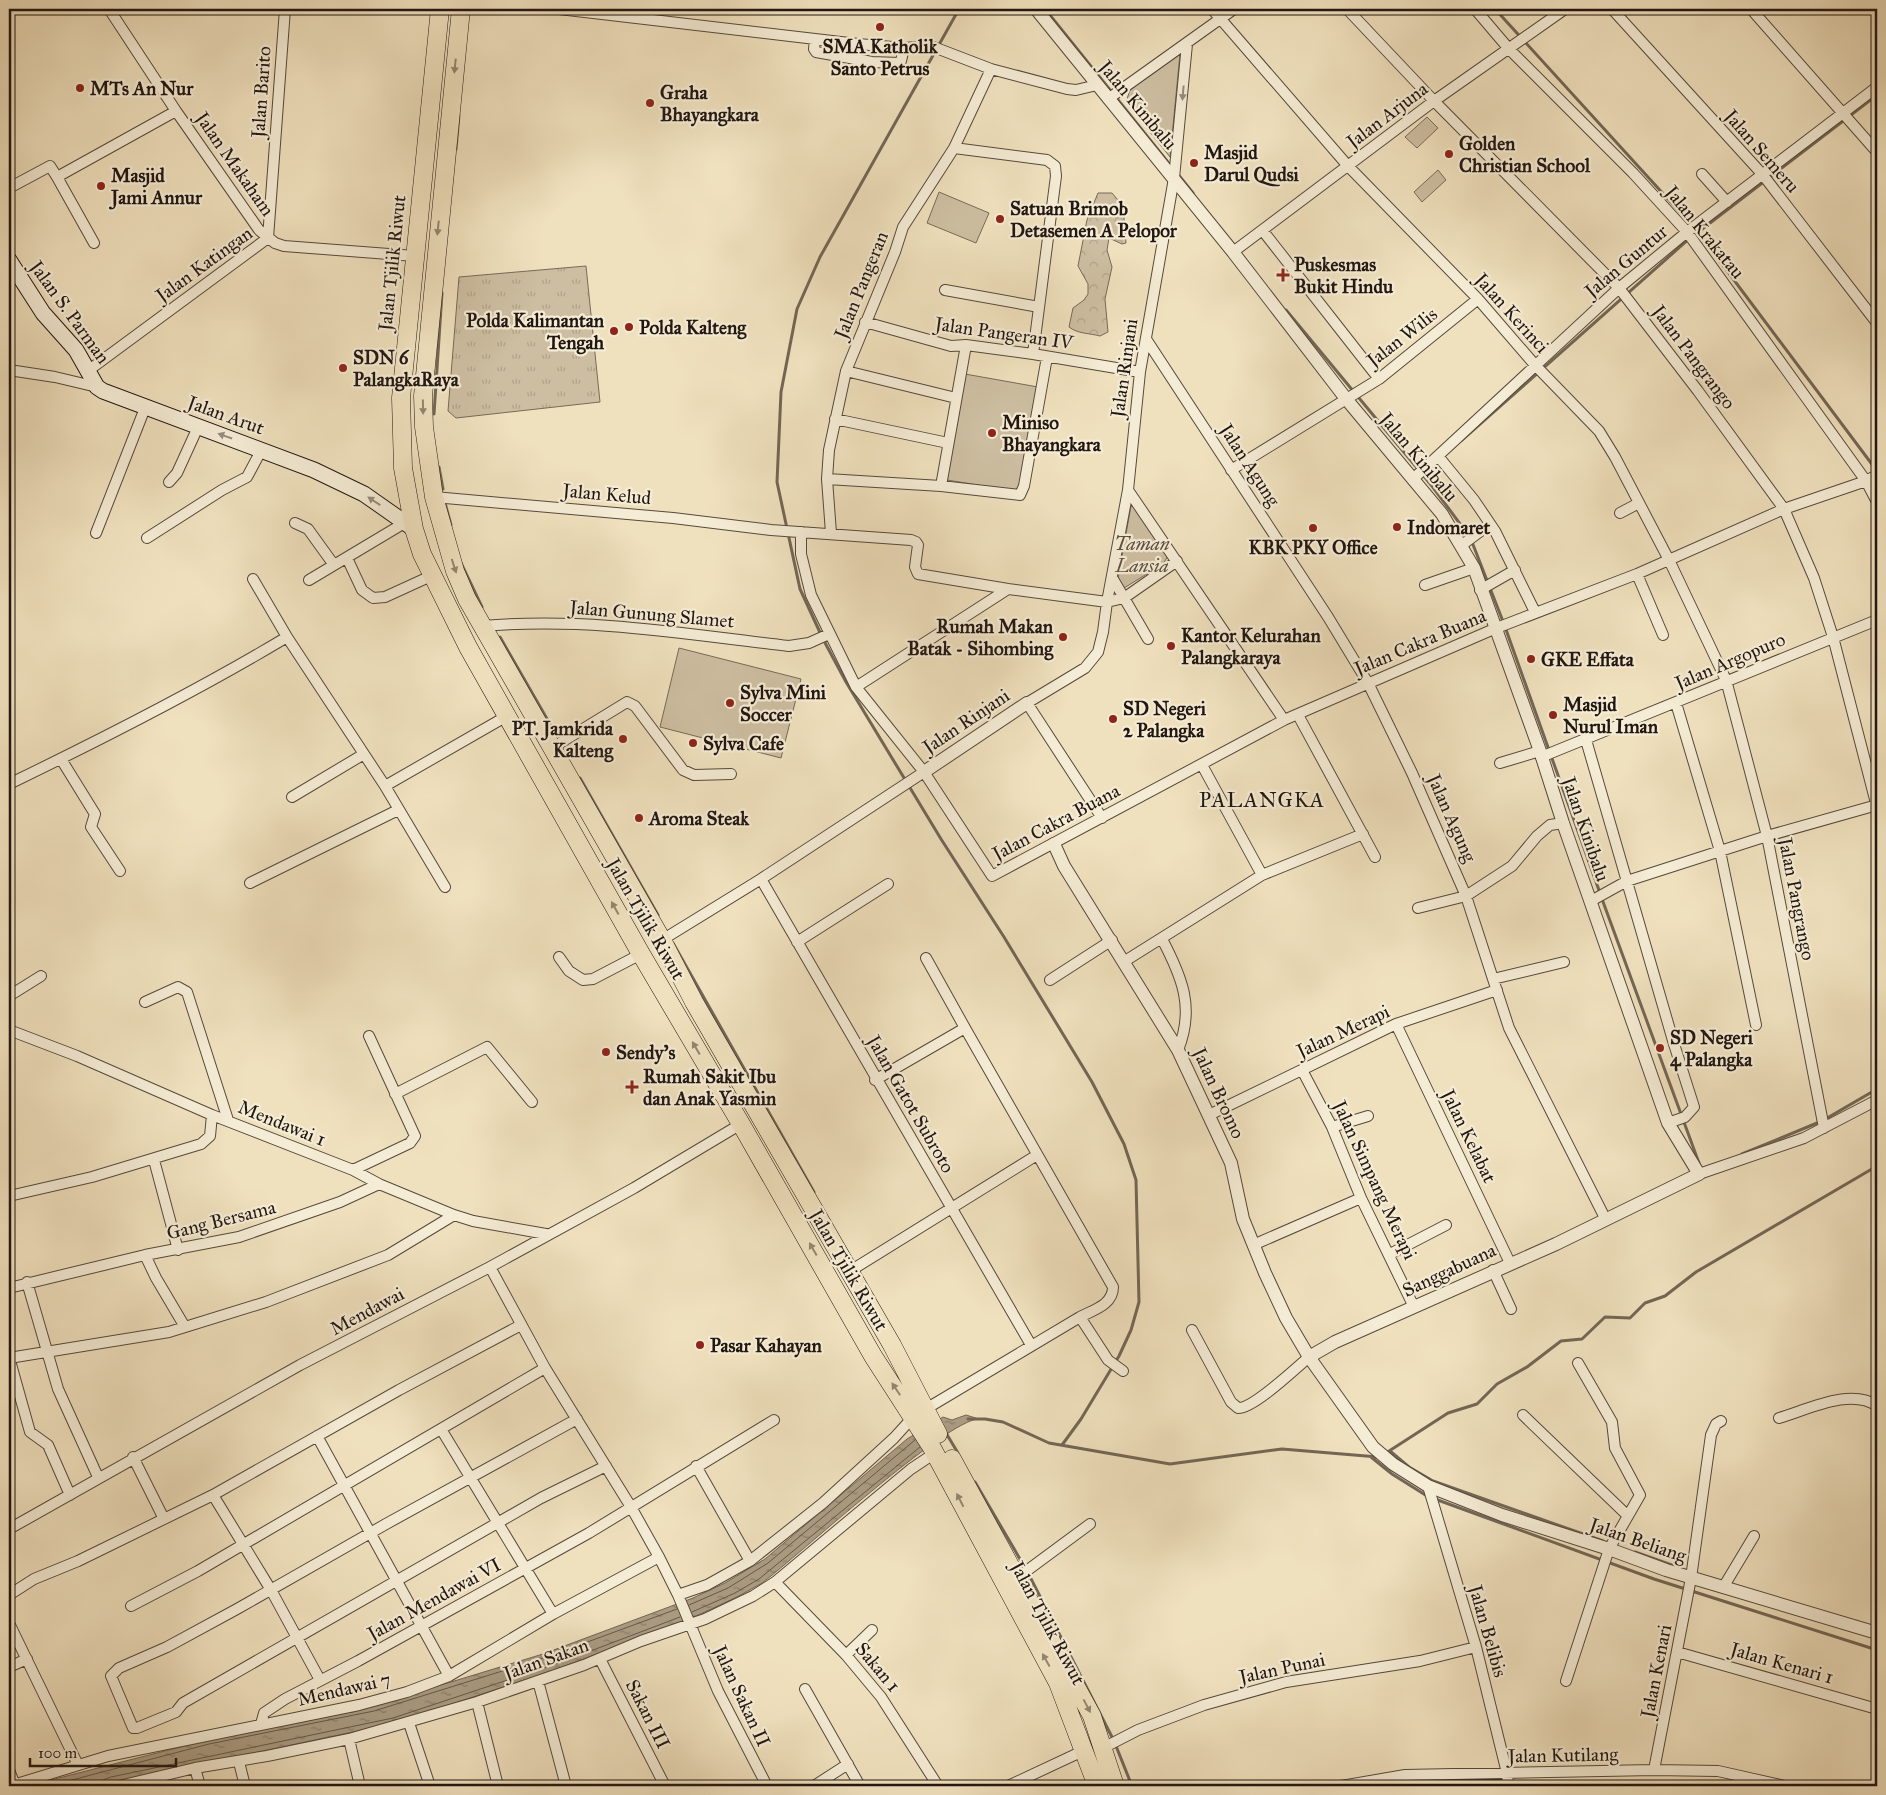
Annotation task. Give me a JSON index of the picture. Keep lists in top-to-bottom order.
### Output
{
  "streets": {
    "highway": ["Jalan Tjilik Riwut"],
    "main road": ["Jalan S. Parman", "Jalan Arut"],
    "street": [
      "Jalan Barito",
      "Jalan Kinibalu",
      "Jalan Arjuna",
      "Jalan Semeru",
      "Jalan Makaham",
      "Jalan Krakatau",
      "Jalan Guntur",
      "Jalan Katingan",
      "Jalan Pangeran",
      "Jalan Kerinci",
      "Jalan Pangeran IV",
      "Jalan Wilis",
      "Jalan Pangrango",
      "Jalan Rinjani",
      "Jalan Agung",
      "Jalan Kelud",
      "Jalan Gunung Slamet",
      "Jalan Cakra Buana",
      "Jalan Argopuro",
      "Jalan Merapi",
      "Jalan Bromo",
      "Jalan Gatot Subroto",
      "Mendawai 1",
      "Jalan Kelabat",
      "Jalan Simpang Merapi",
      "Gang Bersama",
      "Sanggabuana",
      "Mendawai",
      "Jalan Beliang",
      "Jalan Mendawai VI",
      "Jalan Belibis",
      "Jalan Sakan",
      "Jalan Kenari 1",
      "Sakan 1",
      "Jalan Punai",
      "Jalan Kenari",
      "Mendawai 7",
      "Jalan Sakan II",
      "Sakan III",
      "Jalan Kutilang"
    ]
  },
  "crossings": [
    ["Jalan Barito", "Jalan Makaham"],
    ["Jalan Barito", "Jalan Katingan"],
    ["Jalan Kinibalu", "Jalan Arjuna"],
    ["Jalan Kinibalu", "Jalan Guntur"],
    ["Jalan Kinibalu", "Jalan Wilis"],
    ["Jalan Kinibalu", "Jalan Rinjani"],
    ["Jalan Kinibalu", "Jalan Cakra Buana"],
    ["Jalan Kinibalu", "Jalan Argopuro"],
    ["Jalan Arjuna", "Jalan Krakatau"],
    ["Jalan Arjuna", "Jalan Kerinci"],
    ["Jalan Arjuna", "Jalan Pangrango"],
    ["Jalan Semeru", "Jalan Guntur"],
    ["Jalan Makaham", "Jalan Katingan"],
    ["Jalan Krakatau", "Jalan Guntur"],
    ["Jalan Krakatau", "Jalan Cakra Buana"],
    ["Jalan Guntur", "Jalan Kerinci"],
    ["Jalan Guntur", "Jalan Pangrango"],
    ["Jalan Tjilik Riwut", "Jalan Katingan"],
    ["Jalan Tjilik Riwut", "Jalan Arut"],
    ["Jalan Tjilik Riwut", "Jalan Kelud"],
    ["Jalan Tjilik Riwut", "Jalan Gunung Slamet"],
    ["Jalan Tjilik Riwut", "Mendawai"],
    ["Jalan Tjilik Riwut", "Jalan Sakan"],
    ["Jalan Tjilik Riwut", "Jalan Punai"],
    ["Jalan Katingan", "Jalan S. Parman"],
    ["Jalan Pangeran", "Jalan Pangeran IV"],
    ["Jalan S. Parman", "Jalan Arut"],
    ["Jalan Kerinci", "Jalan Wilis"],
    ["Jalan Kerinci", "Jalan Pangrango"],
    ["Jalan Kerinci", "Jalan Cakra Buana"],
    ["Jalan Kerinci", "Jalan Argopuro"],
    ["Jalan Pangeran IV", "Jalan Rinjani"],
    ["Jalan Pangrango", "Jalan Cakra Buana"],
    ["Jalan Pangrango", "Jalan Argopuro"],
    ["Jalan Rinjani", "Jalan Agung"],
    ["Jalan Rinjani", "Jalan Cakra Buana"],
    ["Jalan Agung", "Jalan Cakra Buana"],
    ["Jalan Agung", "Jalan Merapi"],
    ["Jalan Agung", "Sanggabuana"],
    ["Jalan Cakra Buana", "Jalan Bromo"],
    ["Jalan Merapi", "Jalan Bromo"],
    ["Jalan Merapi", "Jalan Kelabat"],
    ["Jalan Merapi", "Jalan Simpang Merapi"],
    ["Jalan Bromo", "Sanggabuana"],
    ["Jalan Bromo", "Jalan Beliang"],
    ["Mendawai 1", "Gang Bersama"],
    ["Mendawai 1", "Mendawai"],
    ["Jalan Kelabat", "Sanggabuana"],
    ["Jalan Simpang Merapi", "Sanggabuana"],
    ["Mendawai", "Jalan Sakan II"],
    ["Jalan Beliang", "Jalan Belibis"],
    ["Jalan Beliang", "Jalan Kenari"],
    ["Jalan Mendawai VI", "Mendawai 7"],
    ["Jalan Mendawai VI", "Jalan Sakan II"],
    ["Jalan Belibis", "Jalan Punai"],
    ["Jalan Belibis", "Jalan Kutilang"],
    ["Jalan Sakan", "Sakan 1"],
    ["Jalan Sakan", "Jalan Sakan II"],
    ["Jalan Sakan", "Sakan III"],
    ["Jalan Kenari 1", "Jalan Kenari"],
    ["Jalan Kenari", "Jalan Kutilang"],
    ["Mendawai 7", "Jalan Sakan II"]
  ],
  "one_way": ["Jalan Arut"],
  "districts": ["PALANGKA"],
  "parks": ["Taman Lansia"],
  "places": {
    "other": [
      "SMA Katholik Santo Petrus",
      "MTs An Nur",
      "Graha Bhayangkara",
      "Golden Christian School",
      "Masjid Darul Qudsi",
      "Masjid Jami Annur",
      "Satuan Brimob Detasemen A Pelopor",
      "Polda Kalteng",
      "Polda Kalimantan Tengah",
      "SDN 6 PalangkaRaya",
      "Miniso Bhayangkara",
      "Indomaret",
      "KBK PKY Office",
      "Rumah Makan Batak - Sihombing",
      "Kantor Kelurahan Palangkaraya",
      "GKE Effata",
      "Sylva Mini Soccer",
      "Masjid Nurul Iman",
      "SD Negeri 2 Palangka",
      "PT. Jamkrida Kalteng",
      "Sylva Cafe",
      "Aroma Steak",
      "SD Negeri 4 Palangka",
      "Sendy's",
      "Pasar Kahayan"
    ],
    "health": ["Puskesmas Bukit Hindu", "Rumah Sakit Ibu dan Anak Yasmin"]
  },
  "scale_bar": "100 m"
}
